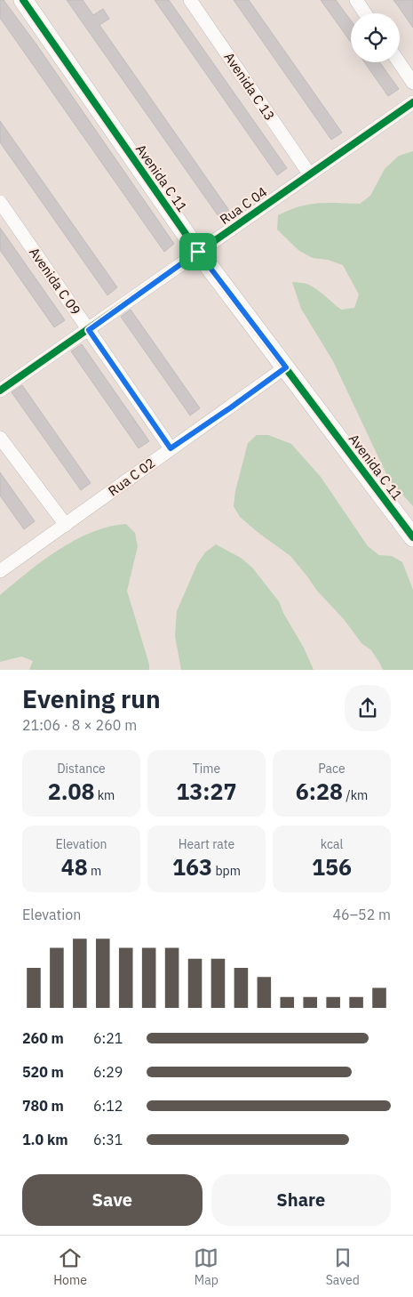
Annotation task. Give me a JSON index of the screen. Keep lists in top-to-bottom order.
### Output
{
  "streets": {
    "street": [
      "Avenida C 13",
      "Avenida C 11",
      "Rua C 04",
      "Avenida C 09",
      "Rua C 02"
    ]
  },
  "crossings": [
    ["Avenida C 13", "Rua C 04"],
    ["Avenida C 11", "Rua C 04"],
    ["Avenida C 11", "Rua C 02"],
    ["Rua C 04", "Avenida C 09"],
    ["Avenida C 09", "Rua C 02"]
  ],
  "page": {
    "heading": ["Evening run", "21:06 · 8 × 260 m"],
    "stats": [
      ["Distance", "2.08 km"],
      ["Time", "13:27"],
      ["Pace", "6:28 /km"],
      ["Elevation", "48 m"],
      ["Heart rate", "163 bpm"],
      ["kcal", "156"]
    ],
    "chart": ["Elevation", "46–52 m"],
    "list": [
      {
        "name": "260 m",
        "note": "6:21"
      },
      {
        "name": "520 m",
        "note": "6:29"
      },
      {
        "name": "780 m",
        "note": "6:12"
      },
      {
        "name": "1.0 km",
        "note": "6:31"
      }
    ],
    "buttons": ["Save", "Share"],
    "tabs": ["Home", "Map", "Saved"]
  }
}
